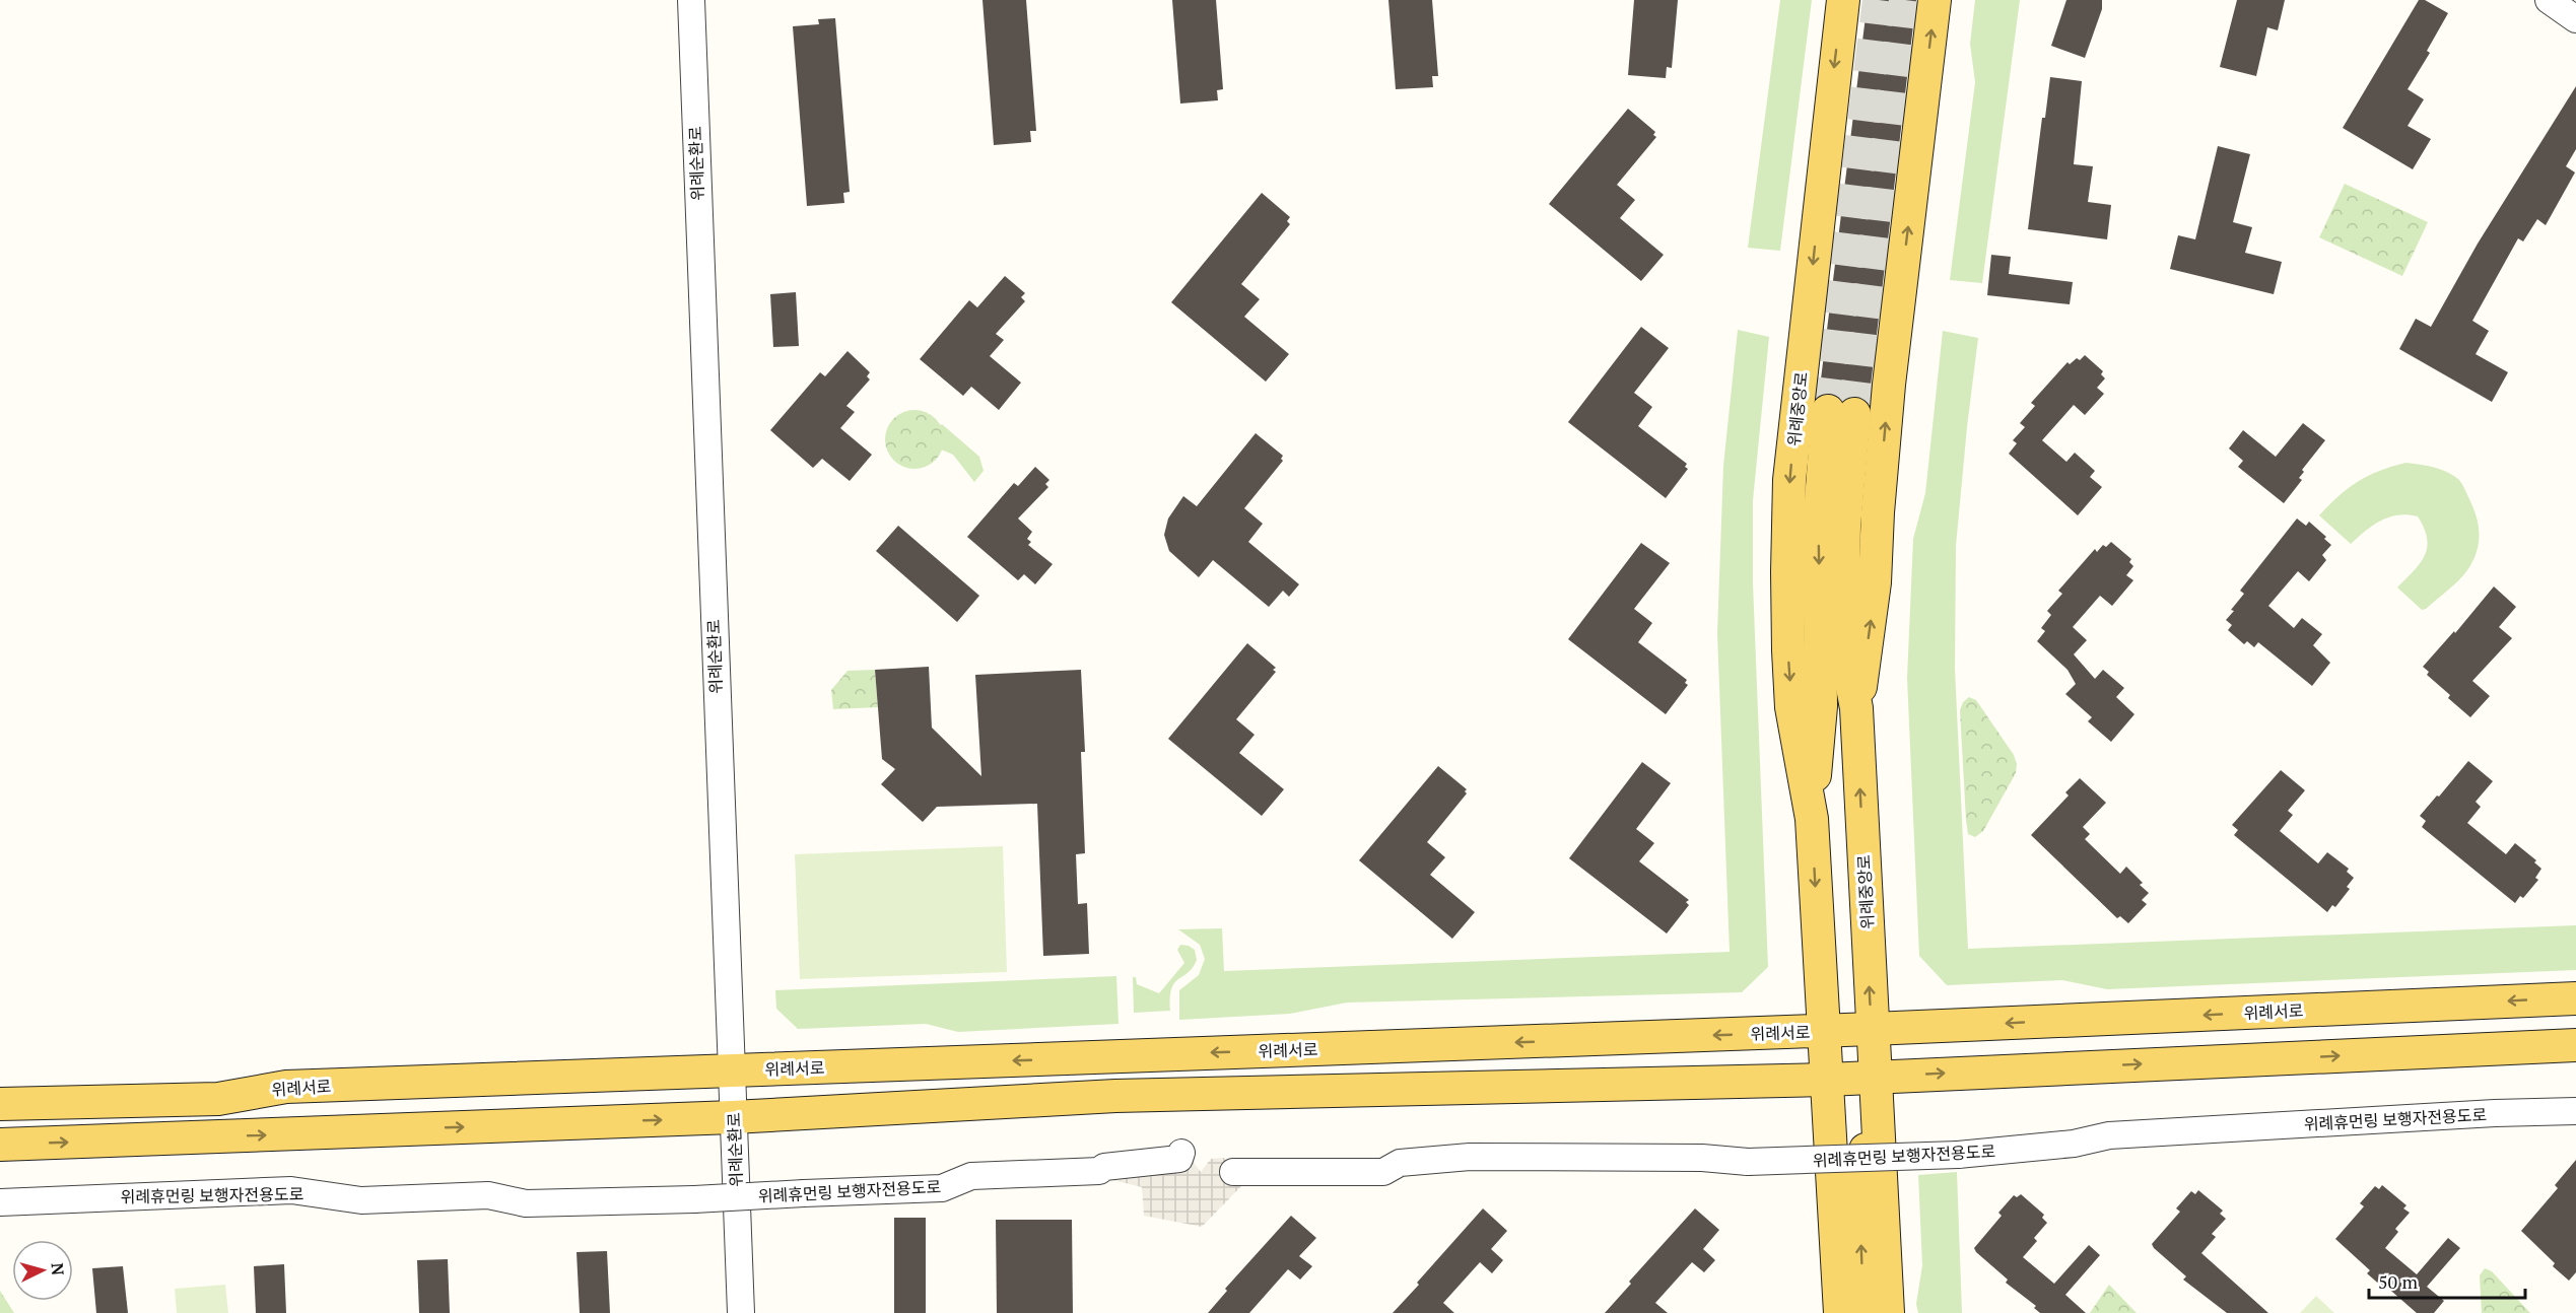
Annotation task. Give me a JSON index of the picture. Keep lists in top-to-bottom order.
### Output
{
  "streets": {
    "main road": ["위례중앙로", "위례서로"],
    "street": ["위례순환로", "위례휴먼링 보행자전용도로"]
  },
  "crossings": [
    ["위례순환로", "위례서로"],
    ["위례중앙로", "위례서로"]
  ],
  "scale_bar": "50 m",
  "north": "right"
}
